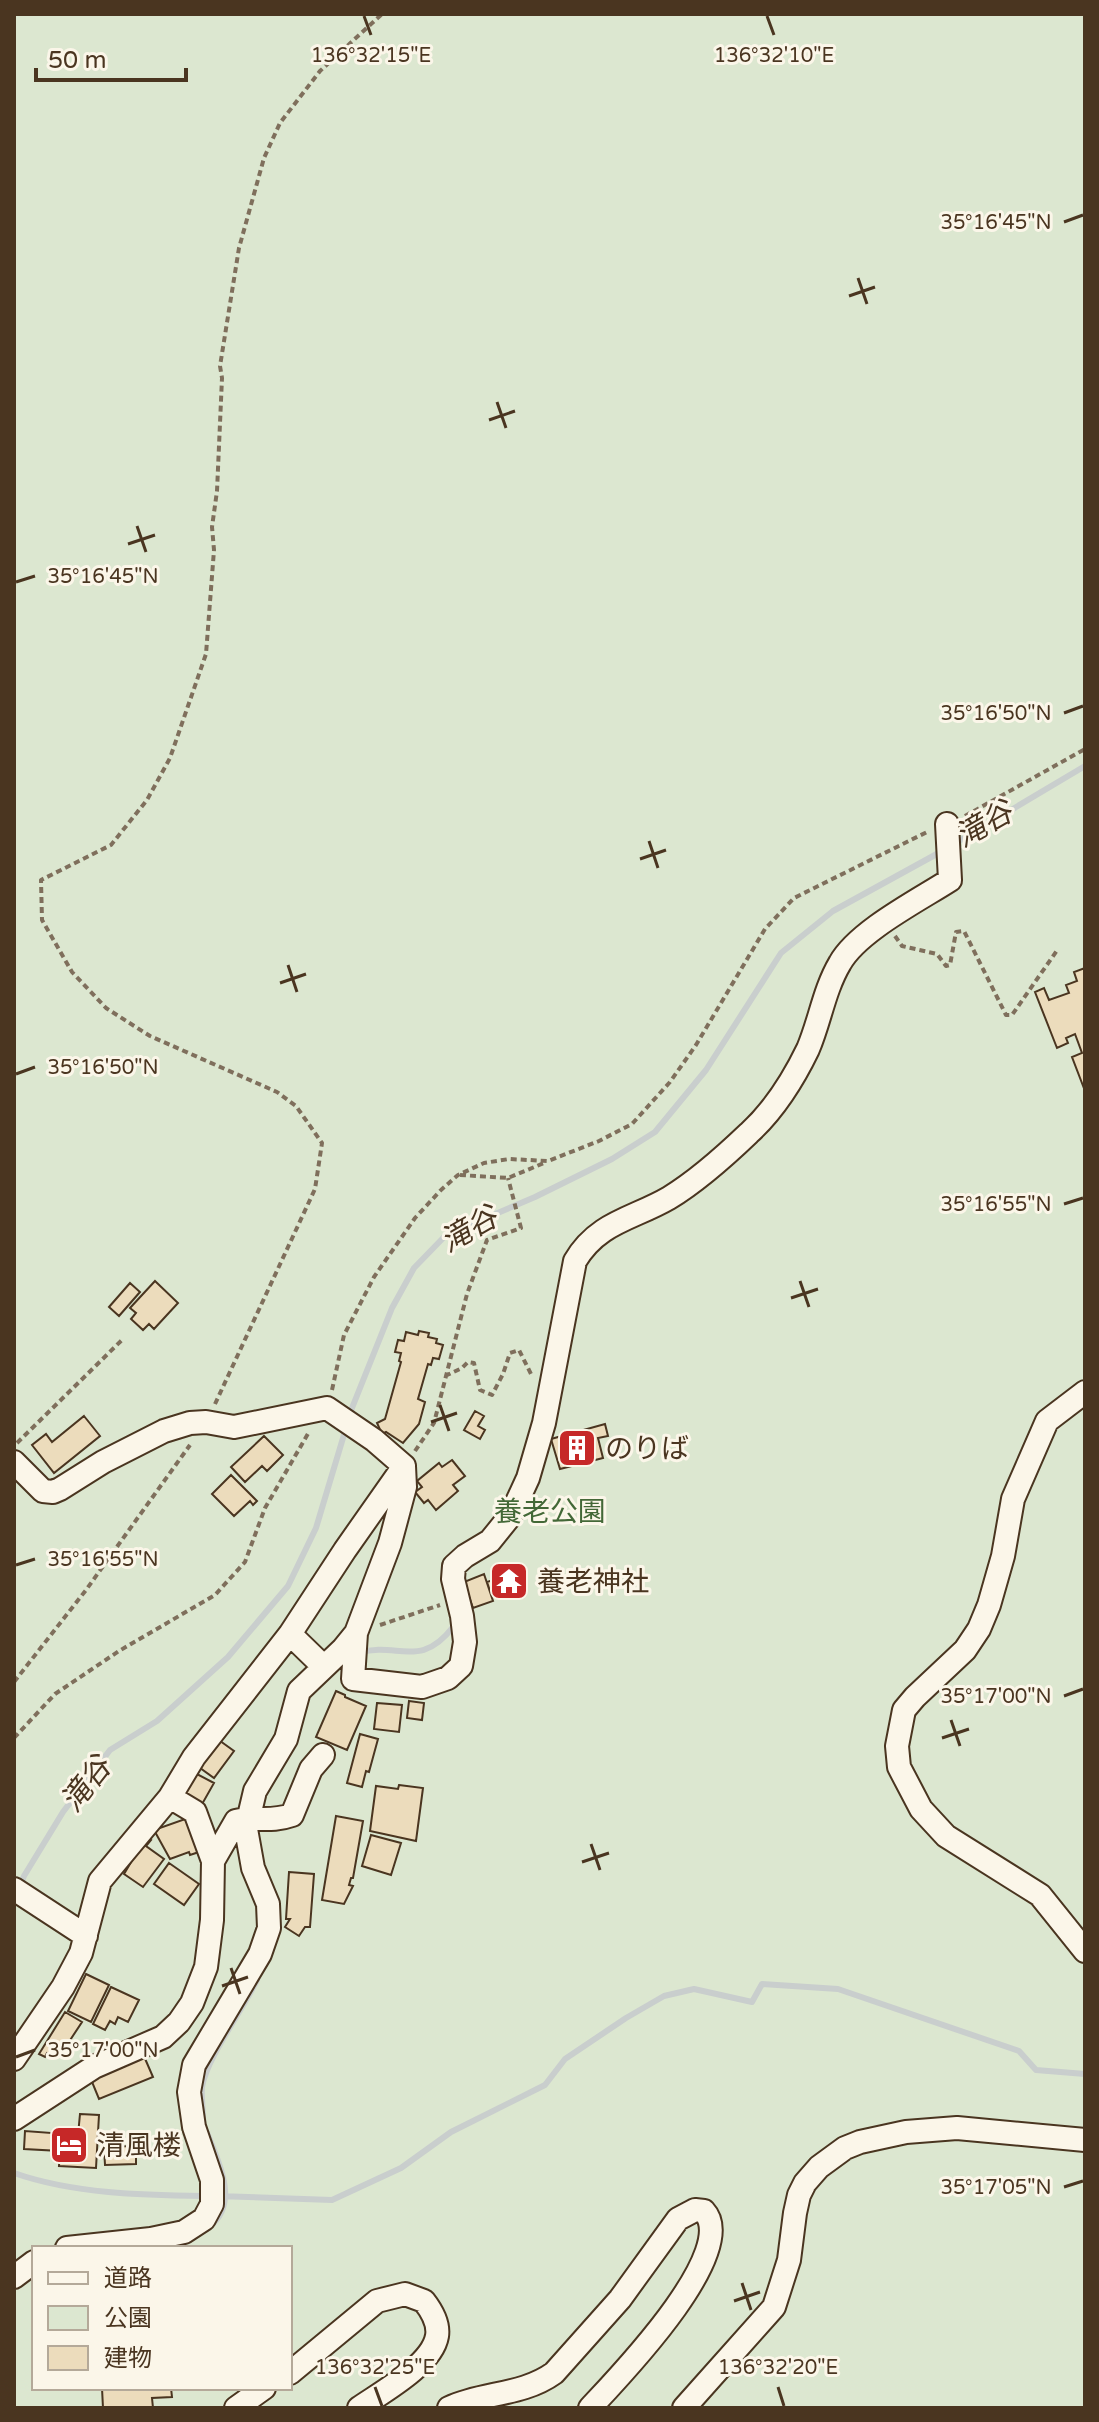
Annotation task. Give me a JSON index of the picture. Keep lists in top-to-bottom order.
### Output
{
  "water": ["滝谷"],
  "parks": ["養老公園"],
  "places": {
    "building": ["のりば"],
    "temple": ["養老神社"],
    "hotel": ["清風楼"]
  },
  "legend": ["道路", "公園", "建物"],
  "scale_bar": "50 m",
  "coordinates": [
    "136°32'15\"E",
    "136°32'10\"E",
    "35°16'45\"N",
    "35°16'50\"N",
    "35°16'55\"N",
    "35°17'00\"N",
    "35°17'05\"N",
    "136°32'25\"E",
    "136°32'20\"E"
  ]
}
